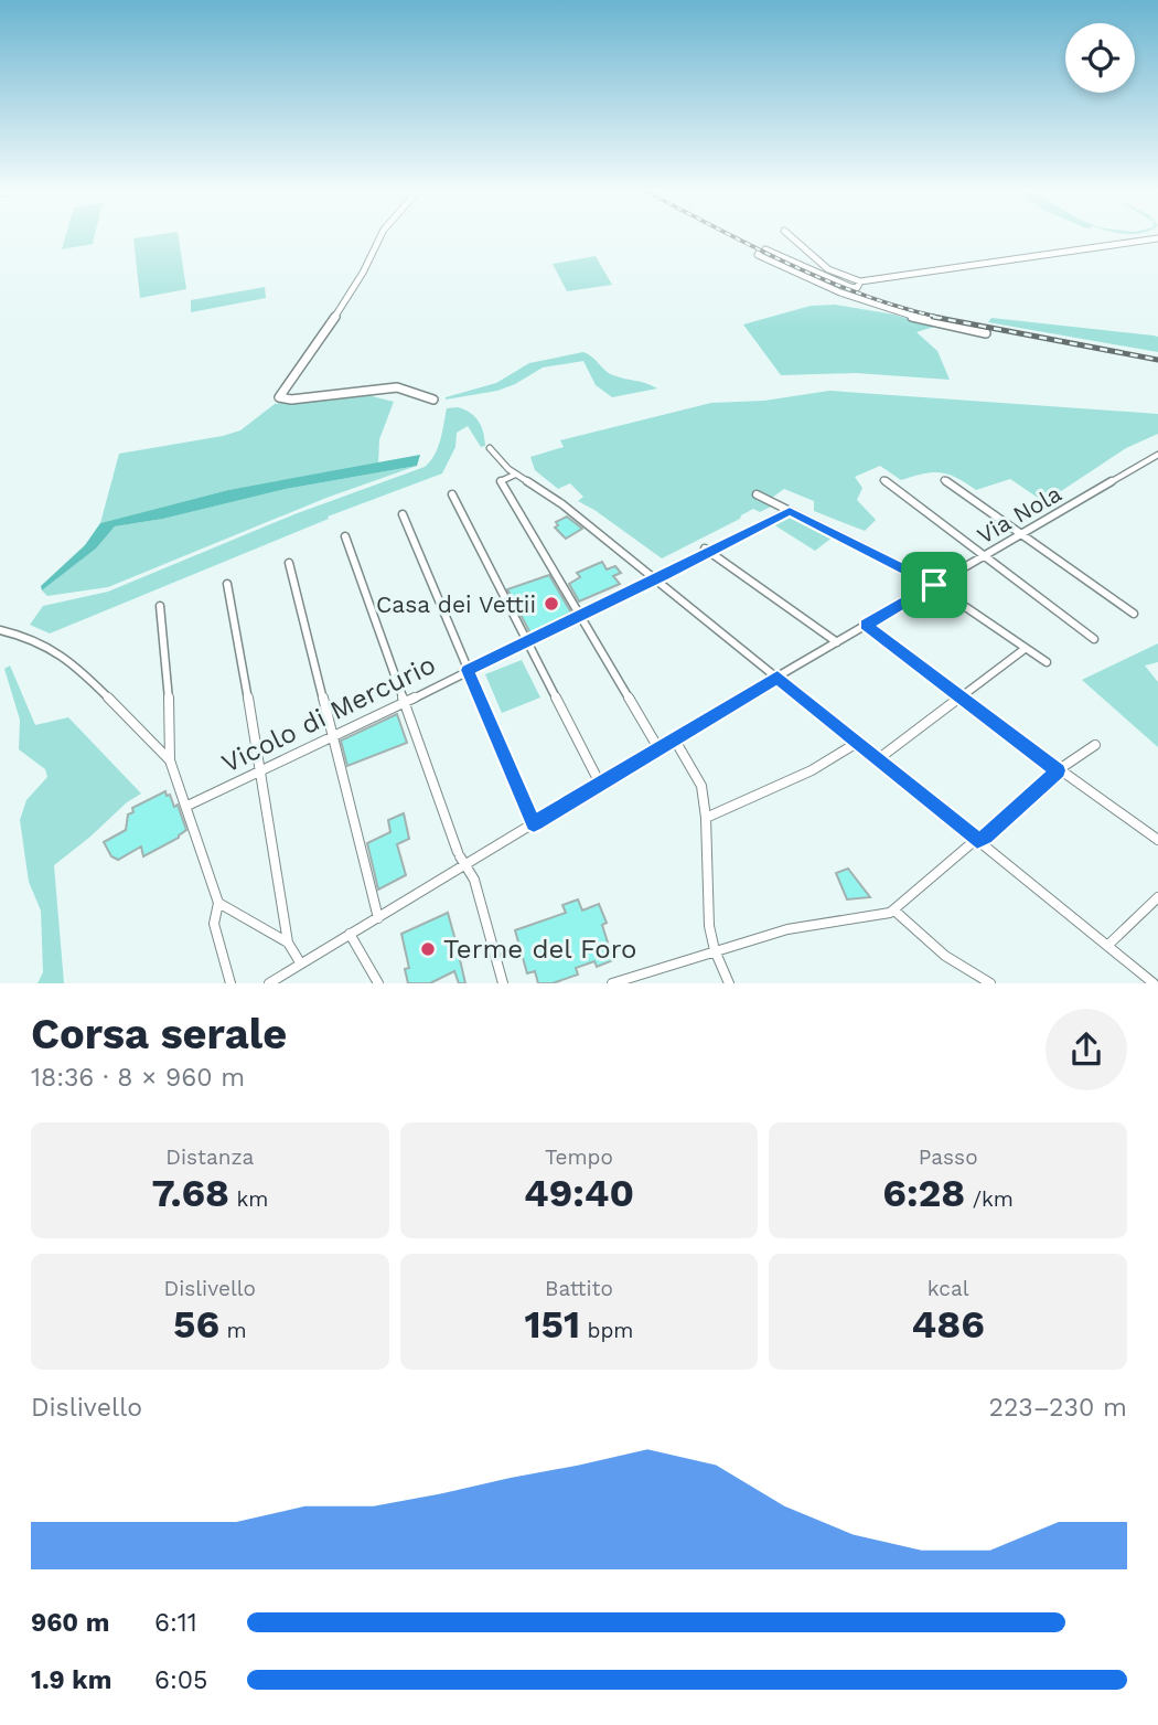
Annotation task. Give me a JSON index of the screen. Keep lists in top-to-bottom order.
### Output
{
  "streets": {
    "street": ["Via Nola", "Vicolo di Mercurio"]
  },
  "places": ["Casa dei Vettii", "Terme del Foro"],
  "page": {
    "heading": ["Corsa serale", "18:36 · 8 × 960 m"],
    "stats": [
      ["Distanza", "7.68 km"],
      ["Tempo", "49:40"],
      ["Passo", "6:28 /km"],
      ["Dislivello", "56 m"],
      ["Battito", "151 bpm"],
      ["kcal", "486"]
    ],
    "chart": ["Dislivello", "223–230 m"],
    "list": [
      {
        "name": "960 m",
        "note": "6:11"
      },
      {
        "name": "1.9 km",
        "note": "6:05"
      }
    ]
  }
}
